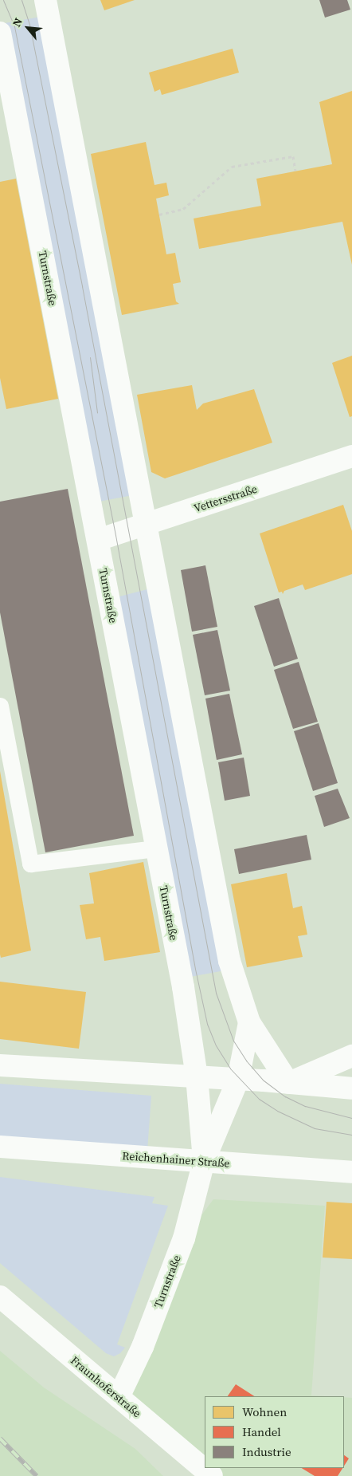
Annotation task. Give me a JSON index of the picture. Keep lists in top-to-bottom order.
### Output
{
  "streets": {
    "street": [
      "Turnstraße",
      "Vettersstraße",
      "Reichenhainer Straße",
      "Fraunhoferstraße"
    ]
  },
  "crossings": [
    ["Turnstraße", "Vettersstraße"],
    ["Turnstraße", "Reichenhainer Straße"],
    ["Turnstraße", "Fraunhoferstraße"]
  ],
  "legend": ["Wohnen", "Handel", "Industrie"],
  "north": "top left"
}
